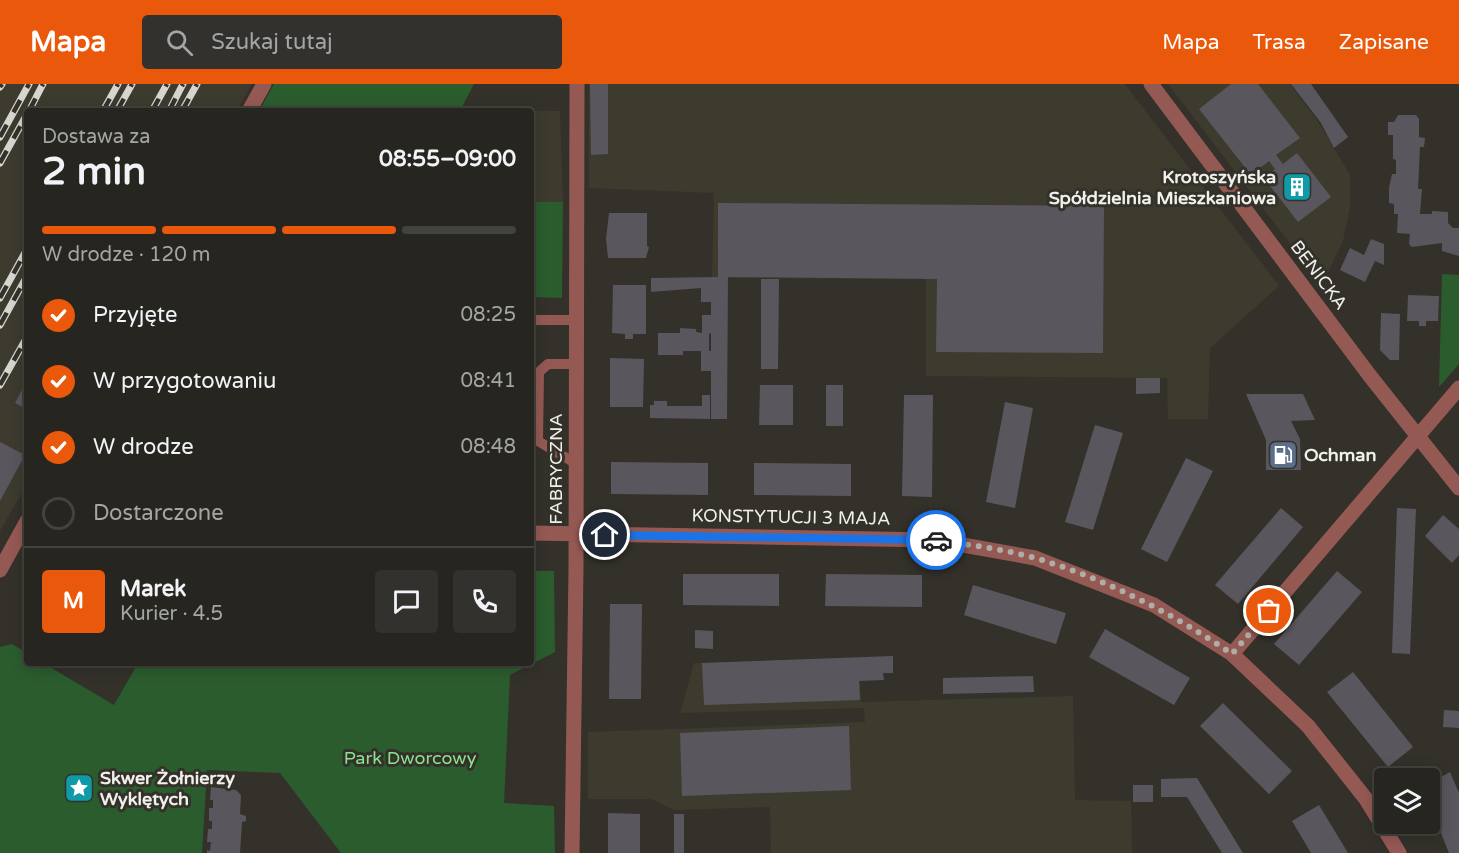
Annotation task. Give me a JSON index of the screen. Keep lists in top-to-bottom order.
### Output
{
  "streets": {
    "street": ["BENICKA", "FABRYCZNA", "KONSTYTUCJI 3 MAJA"]
  },
  "crossings": [
    ["FABRYCZNA", "KONSTYTUCJI 3 MAJA"]
  ],
  "parks": ["Park Dworcowy"],
  "places": {
    "building": ["Krotoszyńska Spółdzielnia Mieszkaniowa"],
    "fuel station": ["Ochman"],
    "place": ["Skwer Żołnierzy Wyklętych"]
  },
  "page": {
    "header": "Mapa",
    "search": "Szukaj tutaj",
    "nav": ["Mapa", "Trasa", "Zapisane"],
    "heading": ["2 min", "Dostawa za", "08:55–09:00"],
    "panel": ["Marek", "Kurier · 4.5"],
    "bar": "W drodze · 120 m",
    "list": [
      ["Przyjęte", "08:25"],
      ["W przygotowaniu", "08:41"],
      ["W drodze", "08:48"],
      "Dostarczone"
    ],
    "round": "M"
  }
}
